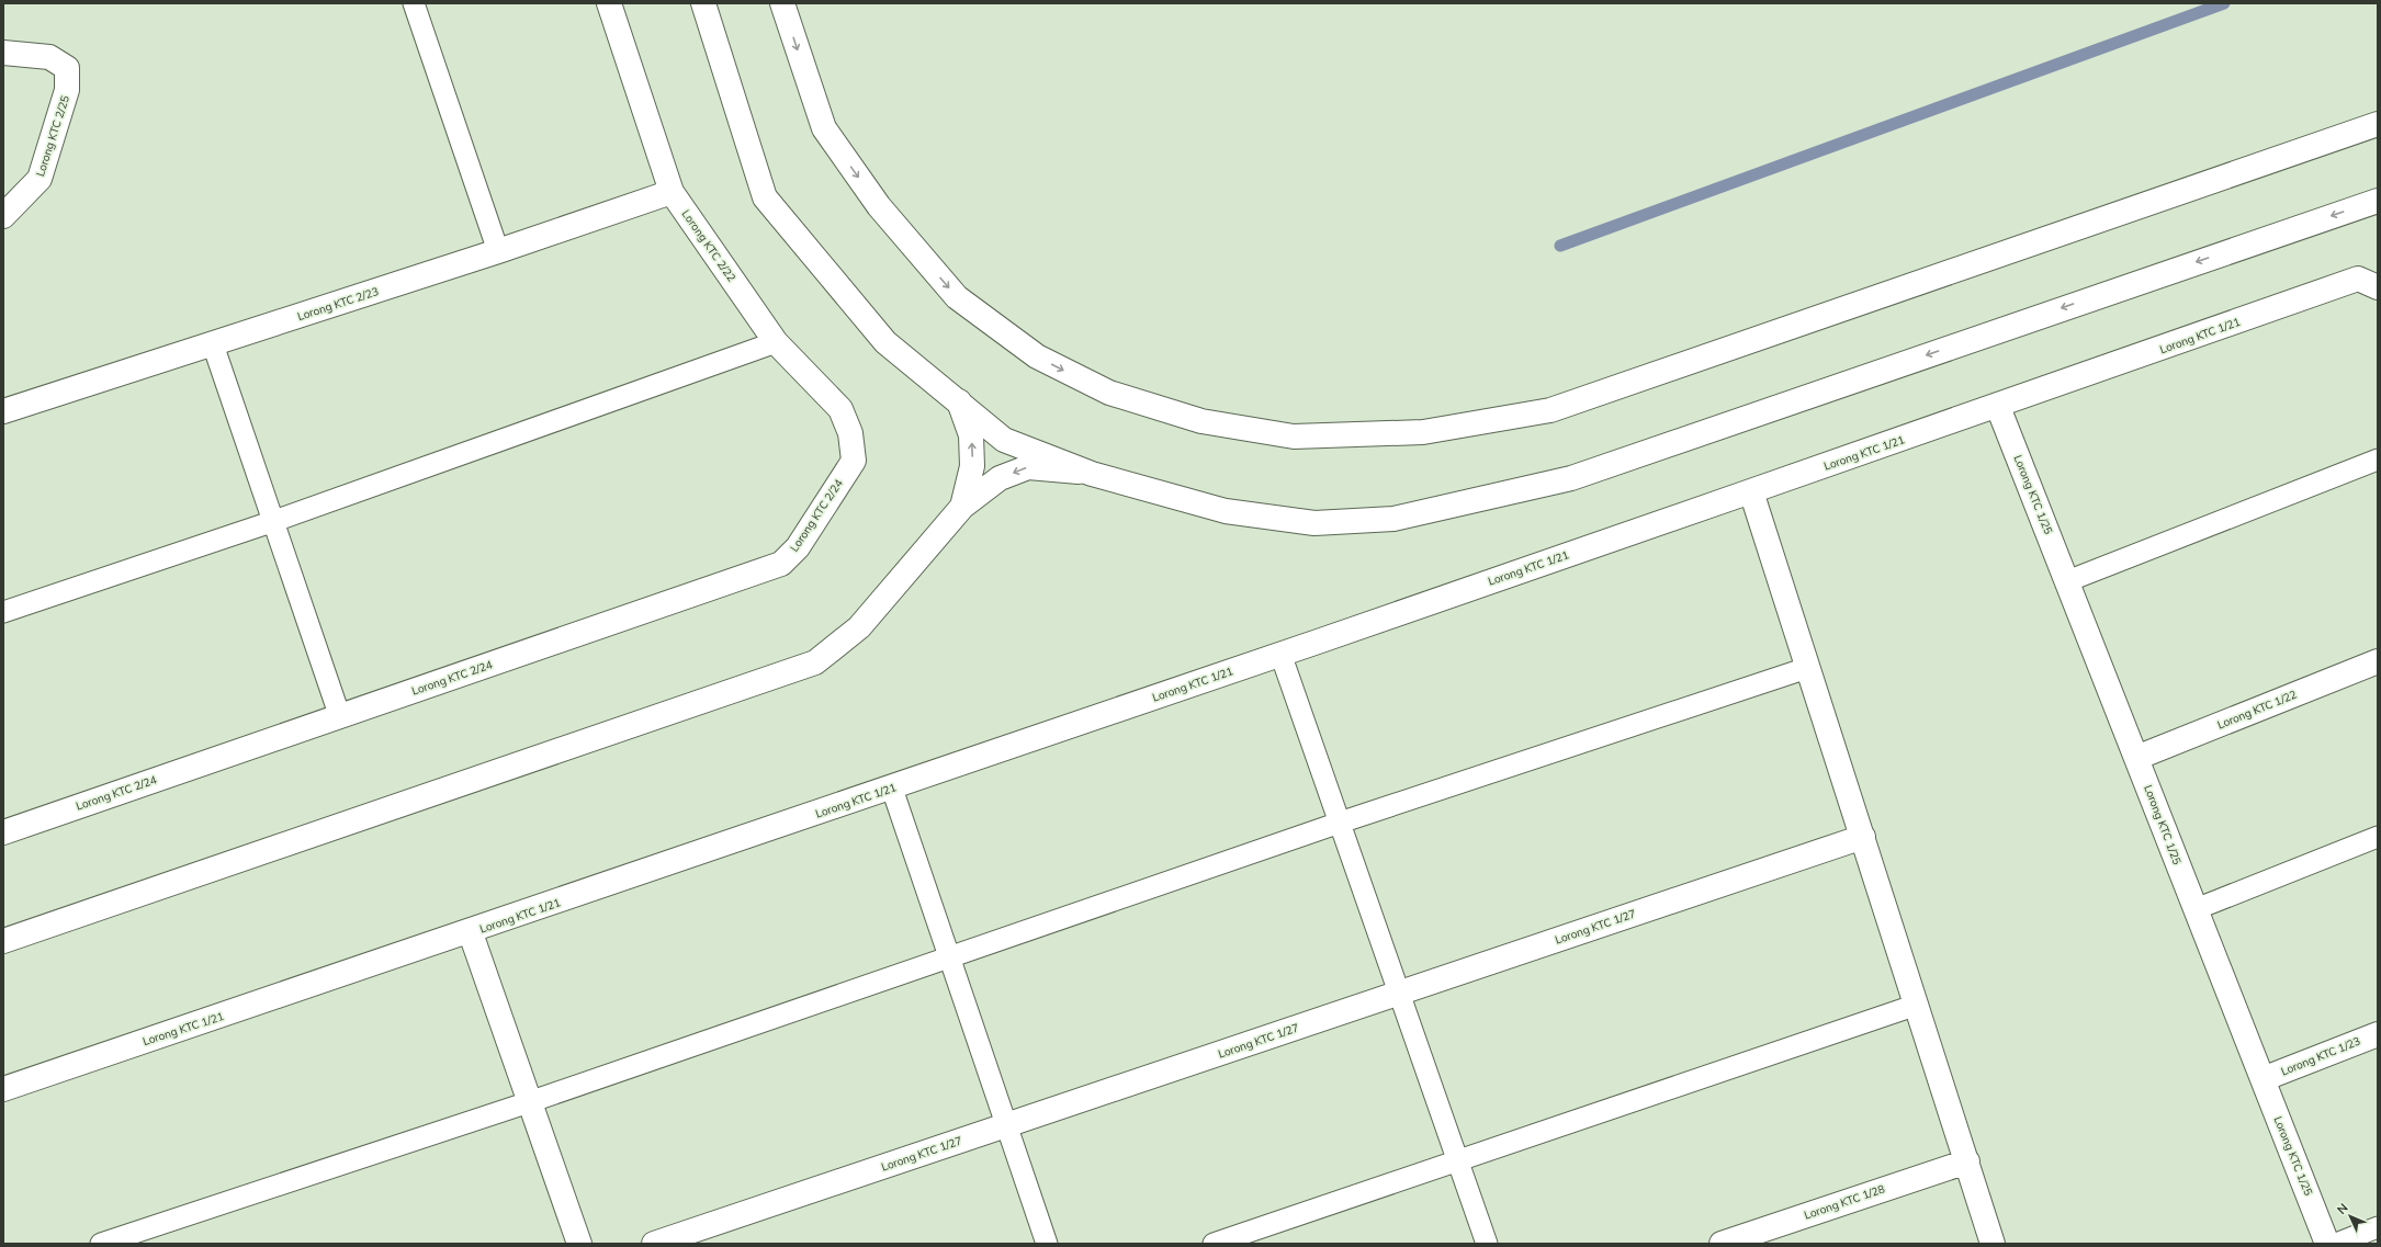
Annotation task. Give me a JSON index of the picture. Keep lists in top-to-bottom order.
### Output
{
  "streets": {
    "street": [
      "Lorong KTC 2/25",
      "Lorong KTC 2/22",
      "Lorong KTC 2/23",
      "Lorong KTC 1/21",
      "Lorong KTC 1/25",
      "Lorong KTC 2/24",
      "Lorong KTC 1/22",
      "Lorong KTC 1/27",
      "Lorong KTC 1/23",
      "Lorong KTC 1/28"
    ]
  },
  "crossings": [
    ["Lorong KTC 2/22", "Lorong KTC 2/23"],
    ["Lorong KTC 2/22", "Lorong KTC 2/24"],
    ["Lorong KTC 1/21", "Lorong KTC 1/25"],
    ["Lorong KTC 1/25", "Lorong KTC 1/22"],
    ["Lorong KTC 1/25", "Lorong KTC 1/23"]
  ],
  "north": "top left"
}
